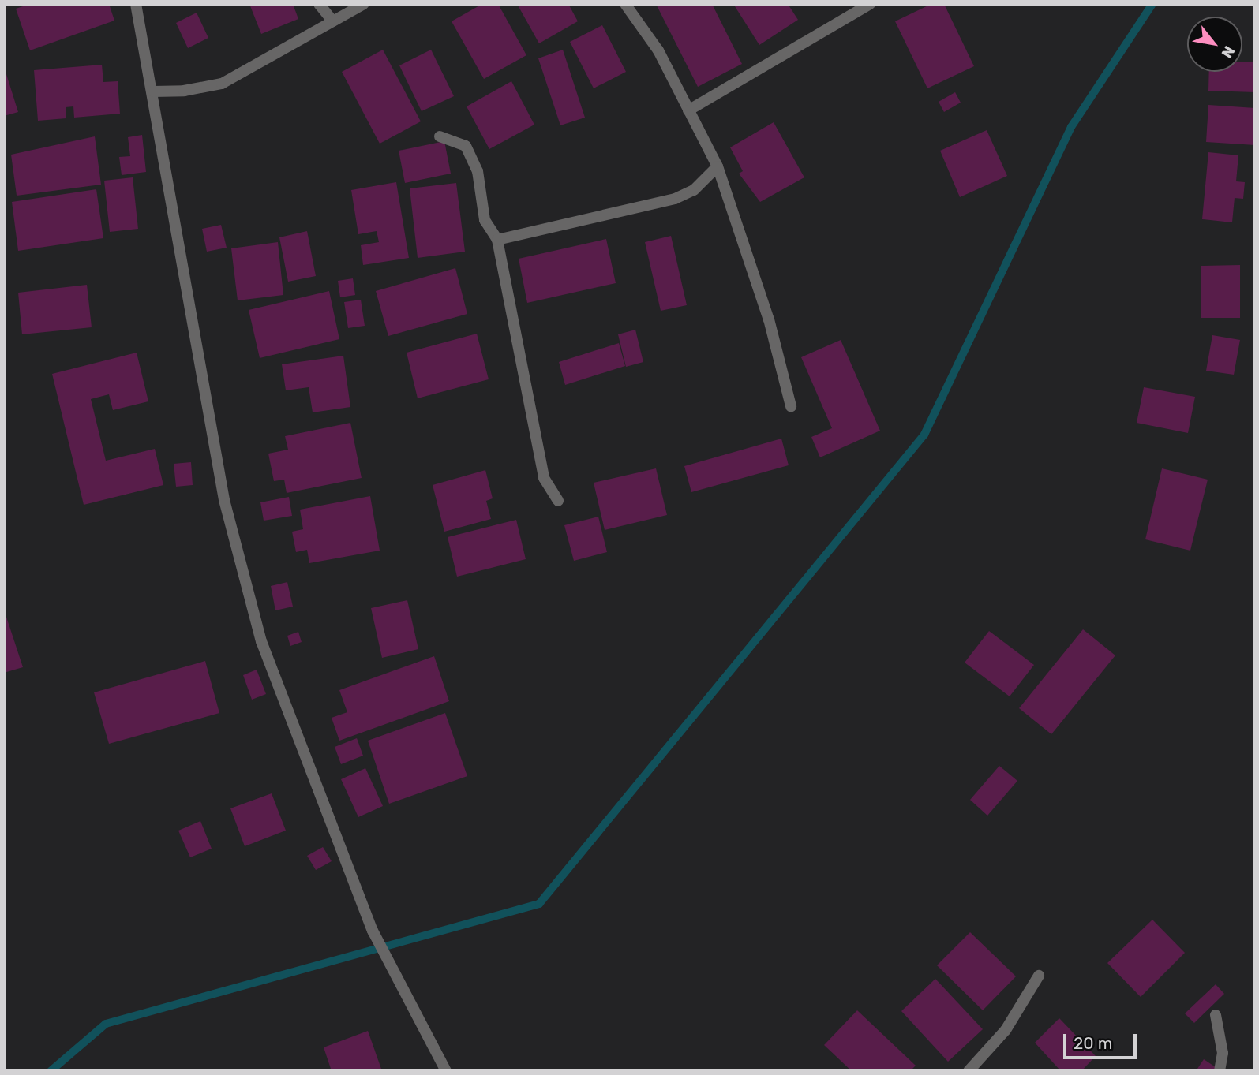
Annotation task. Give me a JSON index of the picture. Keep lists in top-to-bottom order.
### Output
{
  "scale_bar": "20 m",
  "north": "bottom right"
}
